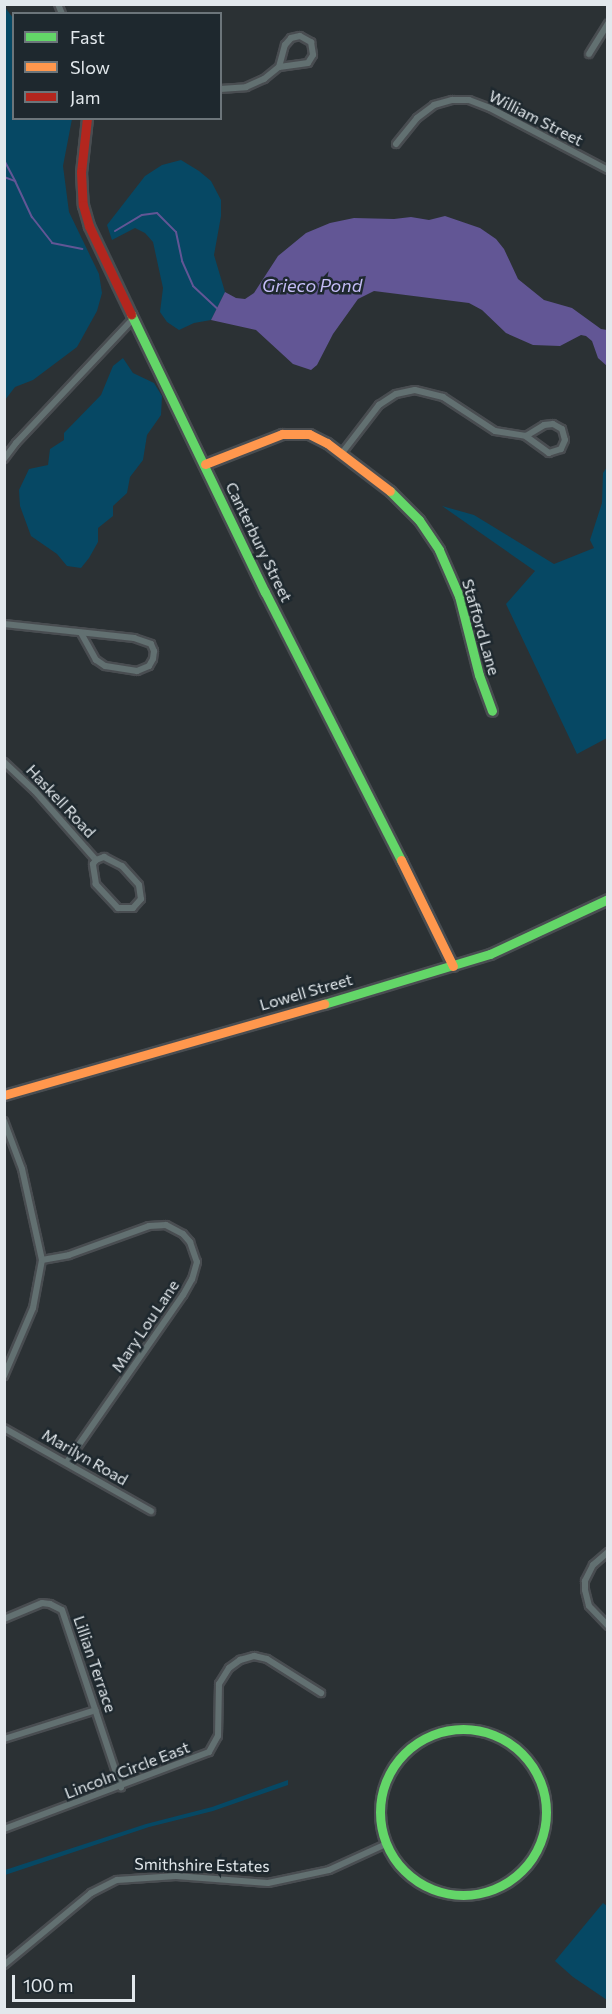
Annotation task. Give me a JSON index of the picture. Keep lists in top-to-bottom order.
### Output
{
  "streets": {
    "street": [
      "William Street",
      "Canterbury Street",
      "Stafford Lane",
      "Haskell Road",
      "Lowell Street",
      "Mary Lou Lane",
      "Marilyn Road",
      "Lillian Terrace",
      "Lincoln Circle East",
      "Smithshire Estates"
    ]
  },
  "crossings": [
    ["Canterbury Street", "Stafford Lane"],
    ["Canterbury Street", "Lowell Street"],
    ["Mary Lou Lane", "Marilyn Road"],
    ["Lillian Terrace", "Lincoln Circle East"]
  ],
  "water": ["Grieco Pond"],
  "legend": ["Fast", "Slow", "Jam"],
  "scale_bar": "100 m"
}
